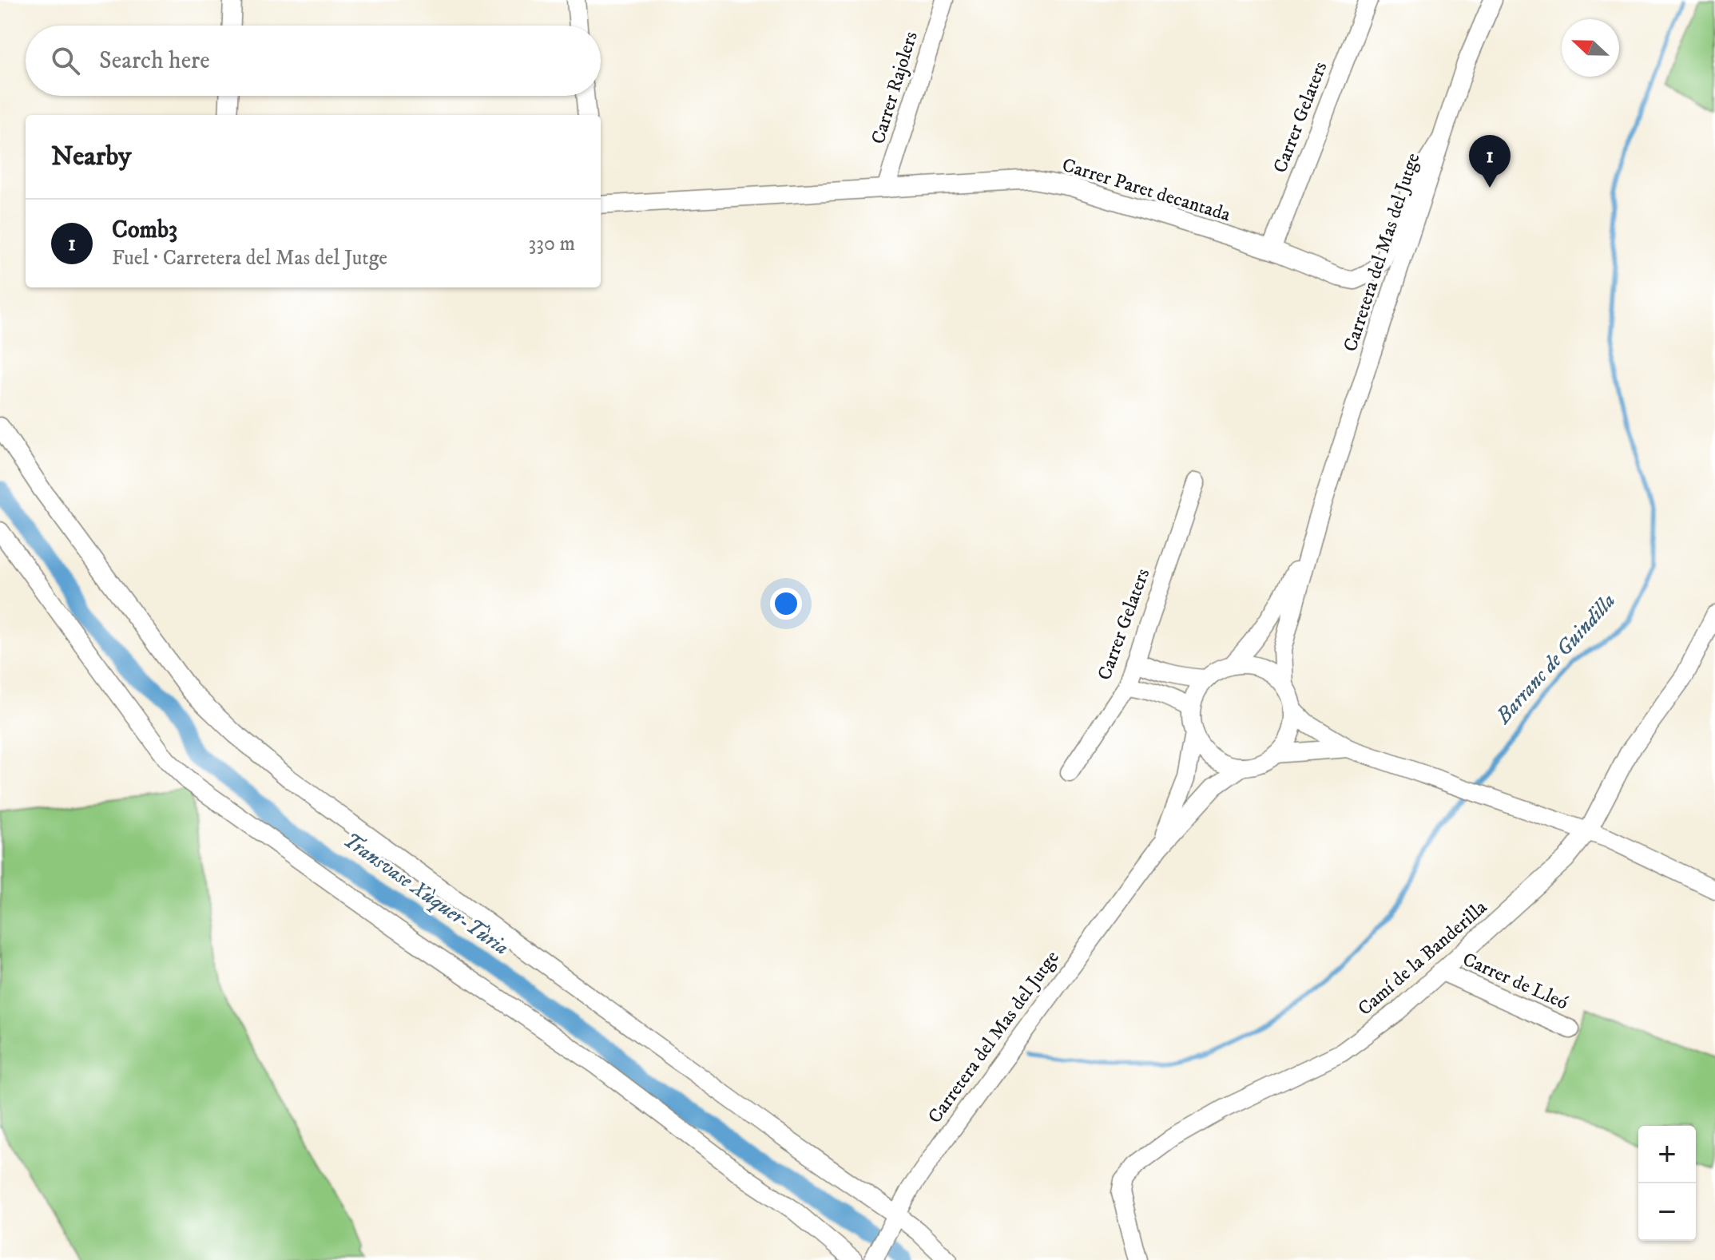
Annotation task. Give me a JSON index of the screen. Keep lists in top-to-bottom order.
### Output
{
  "streets": {
    "street": [
      "Carrer Rajolers",
      "Carrer Gelaters",
      "Carrer Paret decantada",
      "Carretera del Mas del Jutge",
      "Camí de la Banderilla",
      "Carrer de Lleó"
    ]
  },
  "crossings": [
    ["Carrer Rajolers", "Carrer Paret decantada"],
    ["Carrer Gelaters", "Carrer Paret decantada"],
    ["Carrer Paret decantada", "Carretera del Mas del Jutge"],
    ["Camí de la Banderilla", "Carrer de Lleó"]
  ],
  "water": ["Barranc de Guindilla", "Transvase Xùquer-Tùria"],
  "north": "left",
  "page": {
    "search": "Search here",
    "heading": "Nearby",
    "pins": "1",
    "list": [
      {
        "mark": "1",
        "name": "Comb3",
        "note": "Fuel · Carretera del Mas del Jutge",
        "value": "330 m"
      }
    ],
    "map_buttons": ["+", "−"]
  }
}
